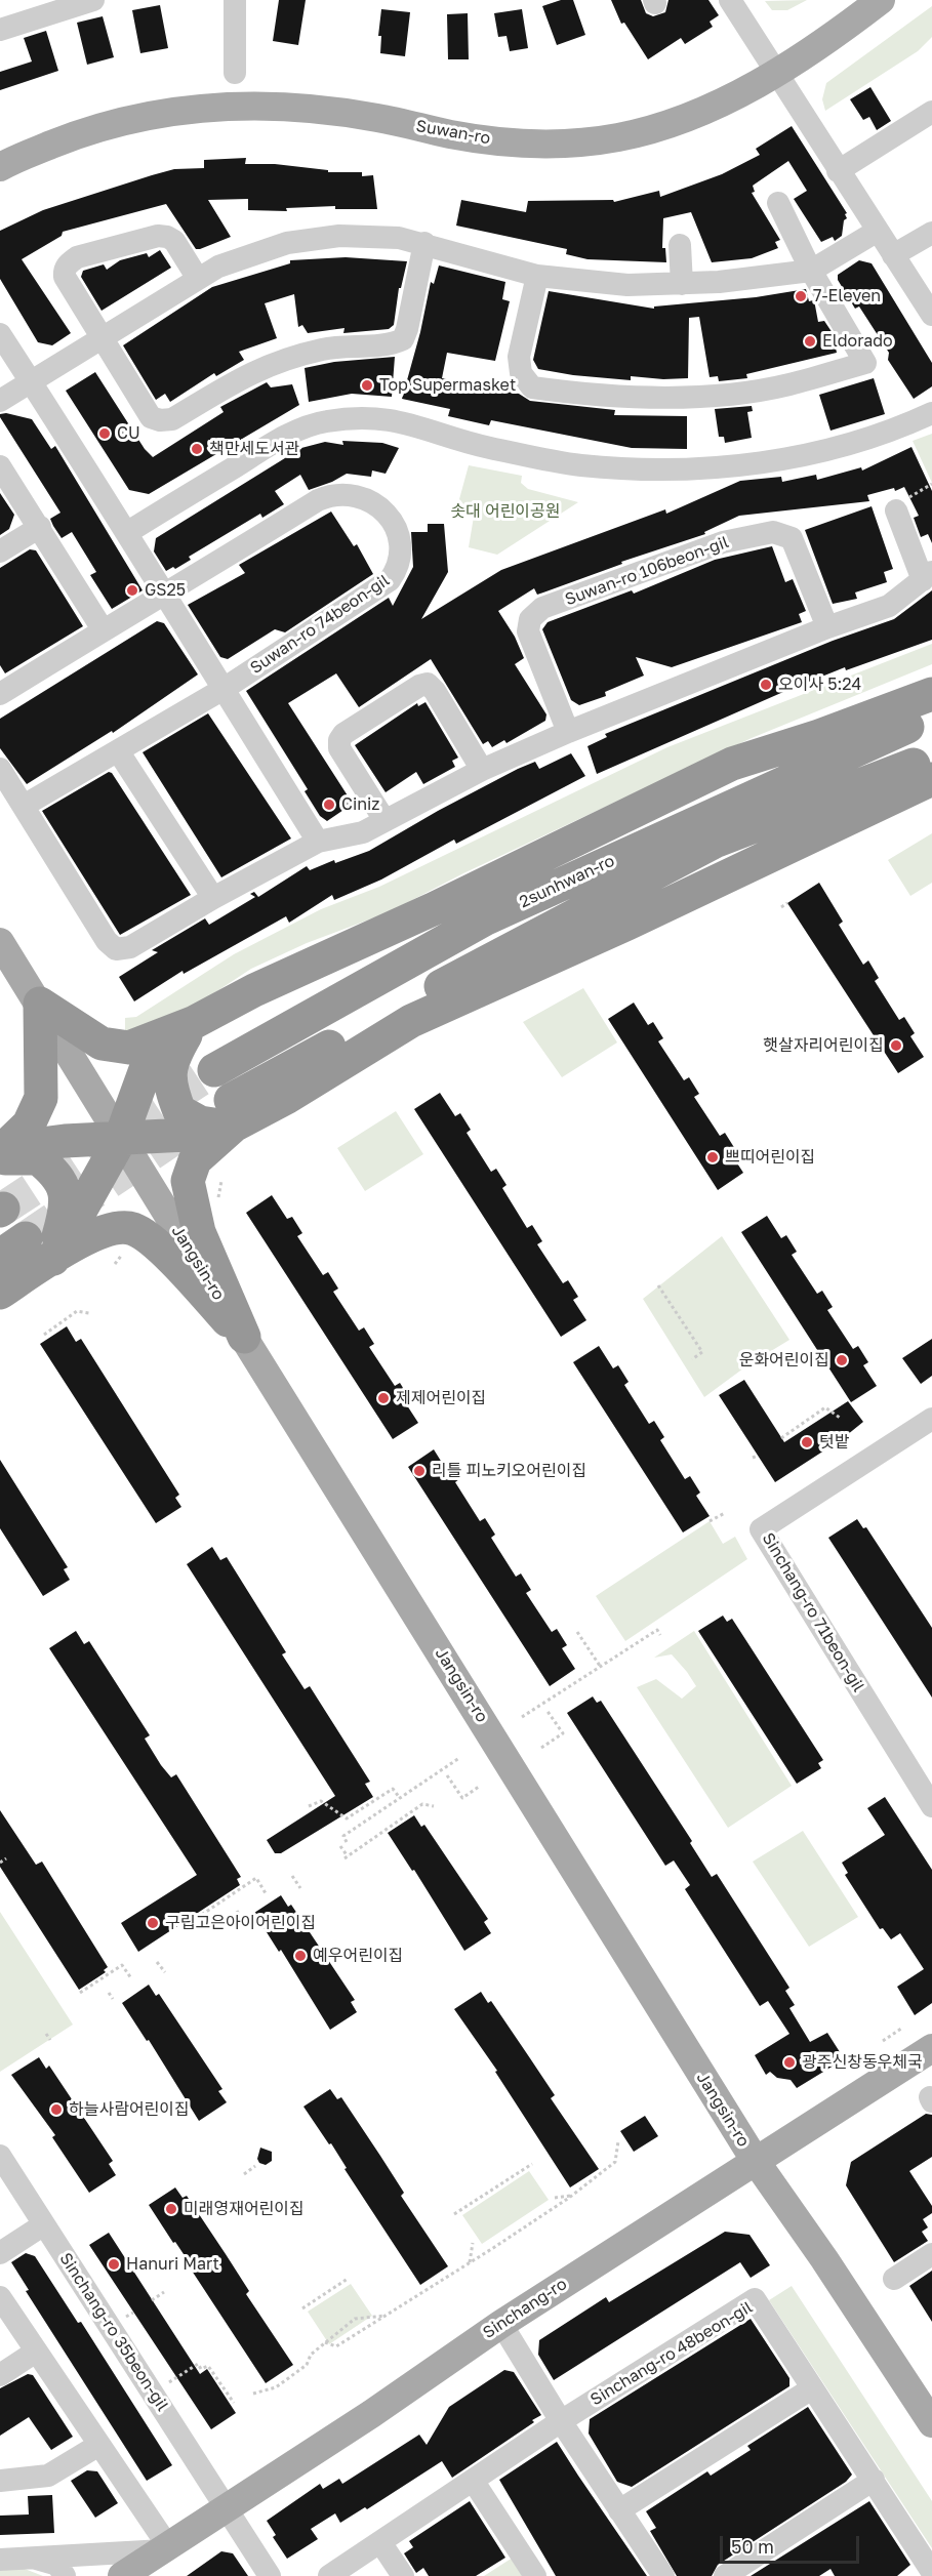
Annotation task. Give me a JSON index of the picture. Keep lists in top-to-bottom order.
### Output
{
  "streets": {
    "highway": ["2sunhwan-ro"],
    "main road": ["Suwan-ro", "Jangsin-ro", "Sinchang-ro"],
    "street": [
      "Suwan-ro 106beon-gil",
      "Suwan-ro 74beon-gil",
      "Sinchang-ro 71beon-gil",
      "Sinchang-ro 35beon-gil",
      "Sinchang-ro 48beon-gil"
    ]
  },
  "crossings": [
    ["Jangsin-ro", "Sinchang-ro"],
    ["Sinchang-ro", "Sinchang-ro 35beon-gil"]
  ],
  "parks": ["솟대 어린이공원"],
  "places": [
    "7-Eleven",
    "Eldorado",
    "Top Supermasket",
    "CU",
    "책만세도서관",
    "GS25",
    "오이사 5:24",
    "Ciniz",
    "햇살자리어린이집",
    "쁘띠어린이집",
    "운화어린이집",
    "제제어린이집",
    "텃밭",
    "리틀 피노키오어린이집",
    "구립고은아이어린이집",
    "예우어린이집",
    "광주신창동우체국",
    "하늘사람어린이집",
    "미래영재어린이집",
    "Hanuri Mart"
  ],
  "scale_bar": "50 m"
}
